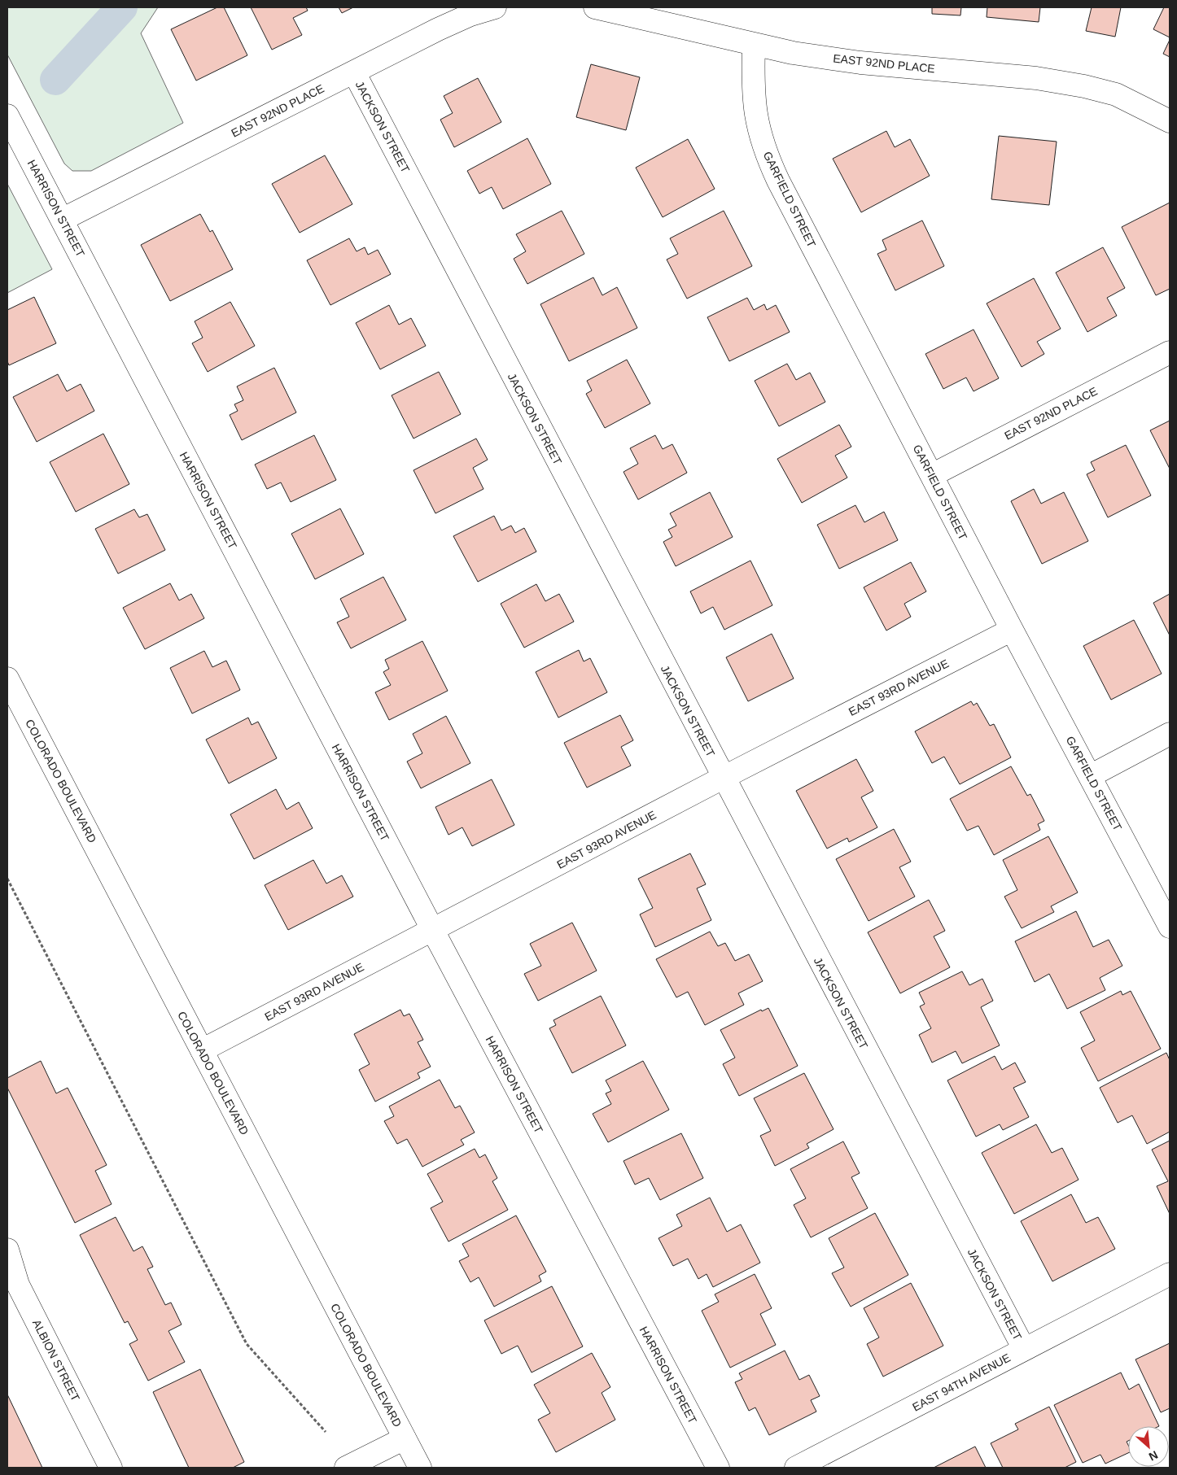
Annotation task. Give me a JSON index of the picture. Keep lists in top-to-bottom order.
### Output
{
  "streets": {
    "street": [
      "EAST 92ND PLACE",
      "JACKSON STREET",
      "GARFIELD STREET",
      "HARRISON STREET",
      "EAST 93RD AVENUE",
      "COLORADO BOULEVARD",
      "ALBION STREET",
      "EAST 94TH AVENUE"
    ]
  },
  "crossings": [
    ["EAST 92ND PLACE", "JACKSON STREET"],
    ["EAST 92ND PLACE", "GARFIELD STREET"],
    ["EAST 92ND PLACE", "HARRISON STREET"],
    ["JACKSON STREET", "EAST 93RD AVENUE"],
    ["JACKSON STREET", "EAST 94TH AVENUE"],
    ["GARFIELD STREET", "EAST 93RD AVENUE"],
    ["HARRISON STREET", "EAST 93RD AVENUE"],
    ["EAST 93RD AVENUE", "COLORADO BOULEVARD"]
  ],
  "north": "bottom right"
}
